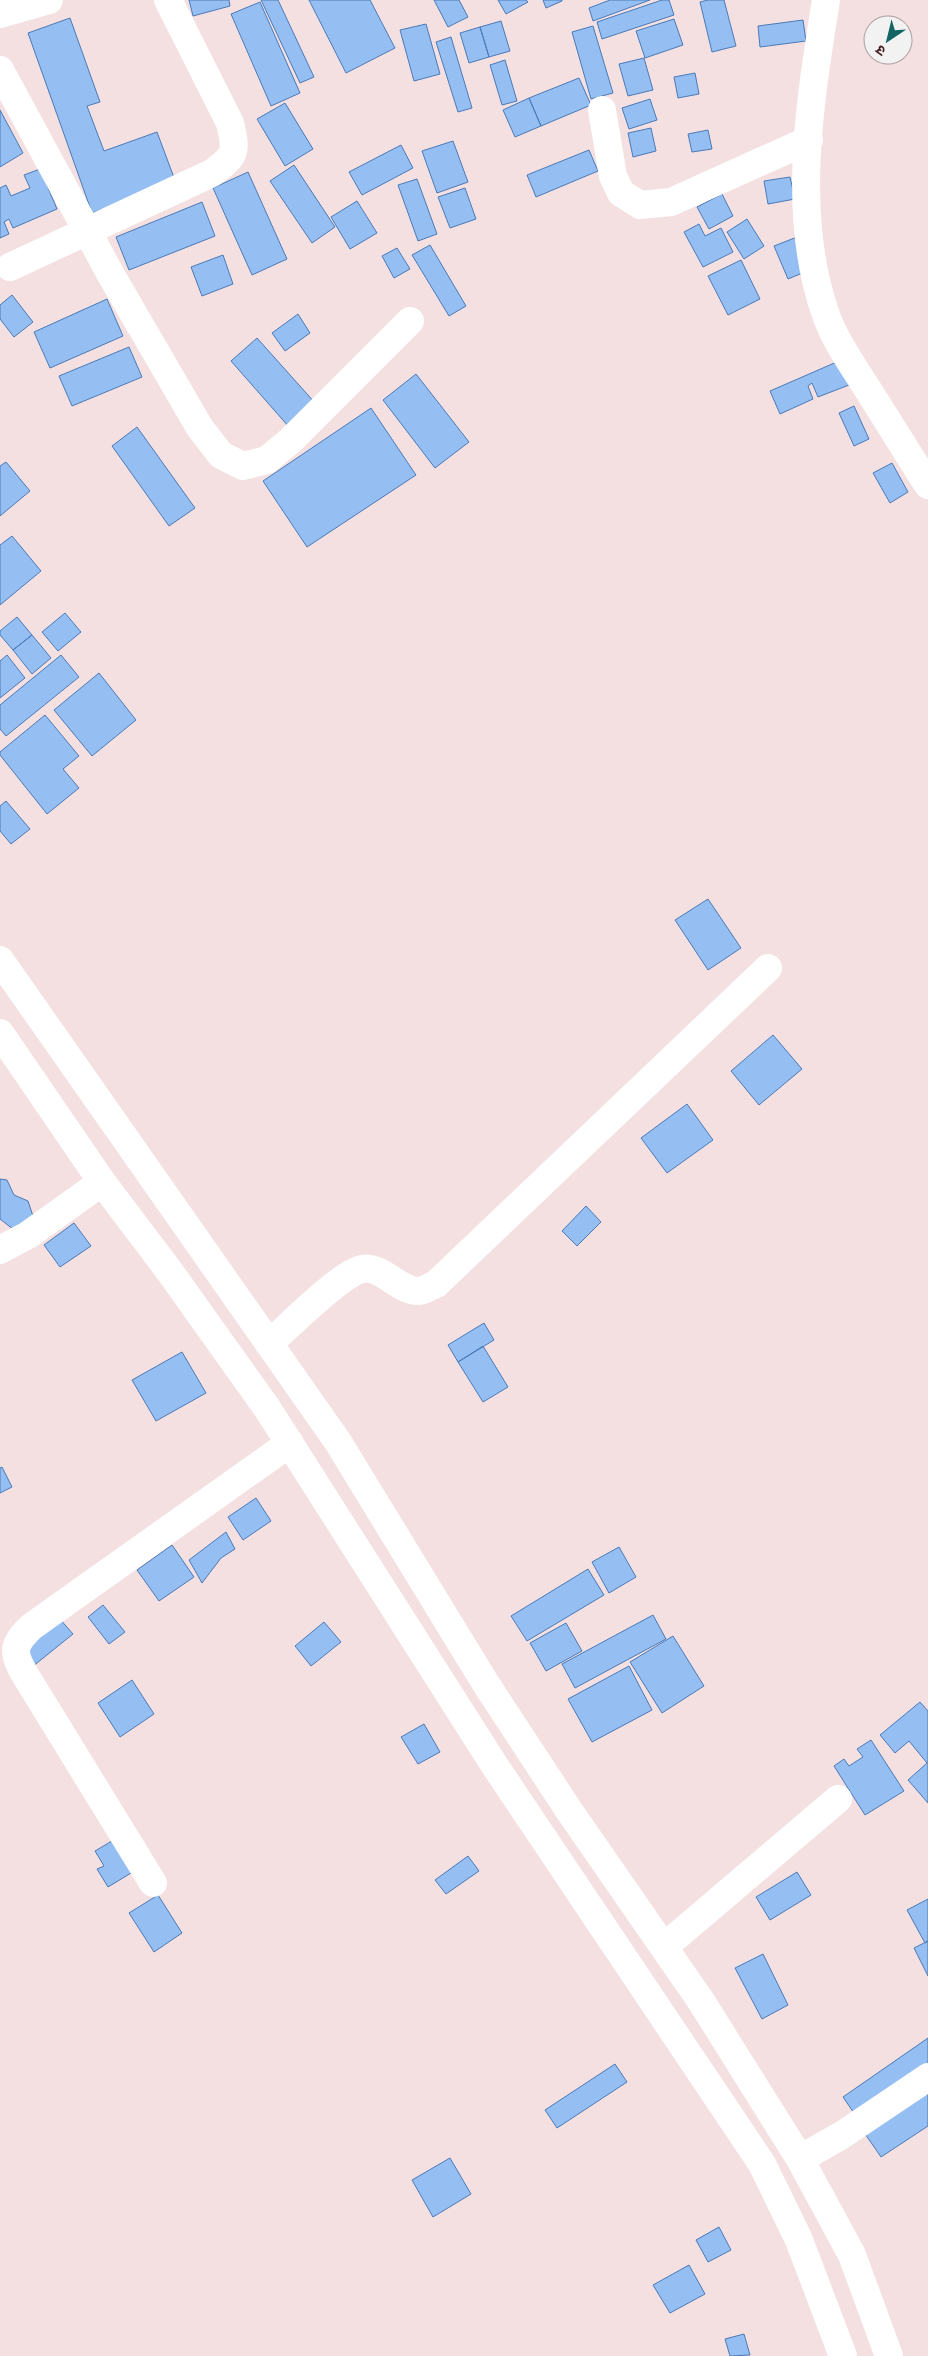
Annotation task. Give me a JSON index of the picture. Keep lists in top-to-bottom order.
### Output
{
  "north": "bottom left"
}
